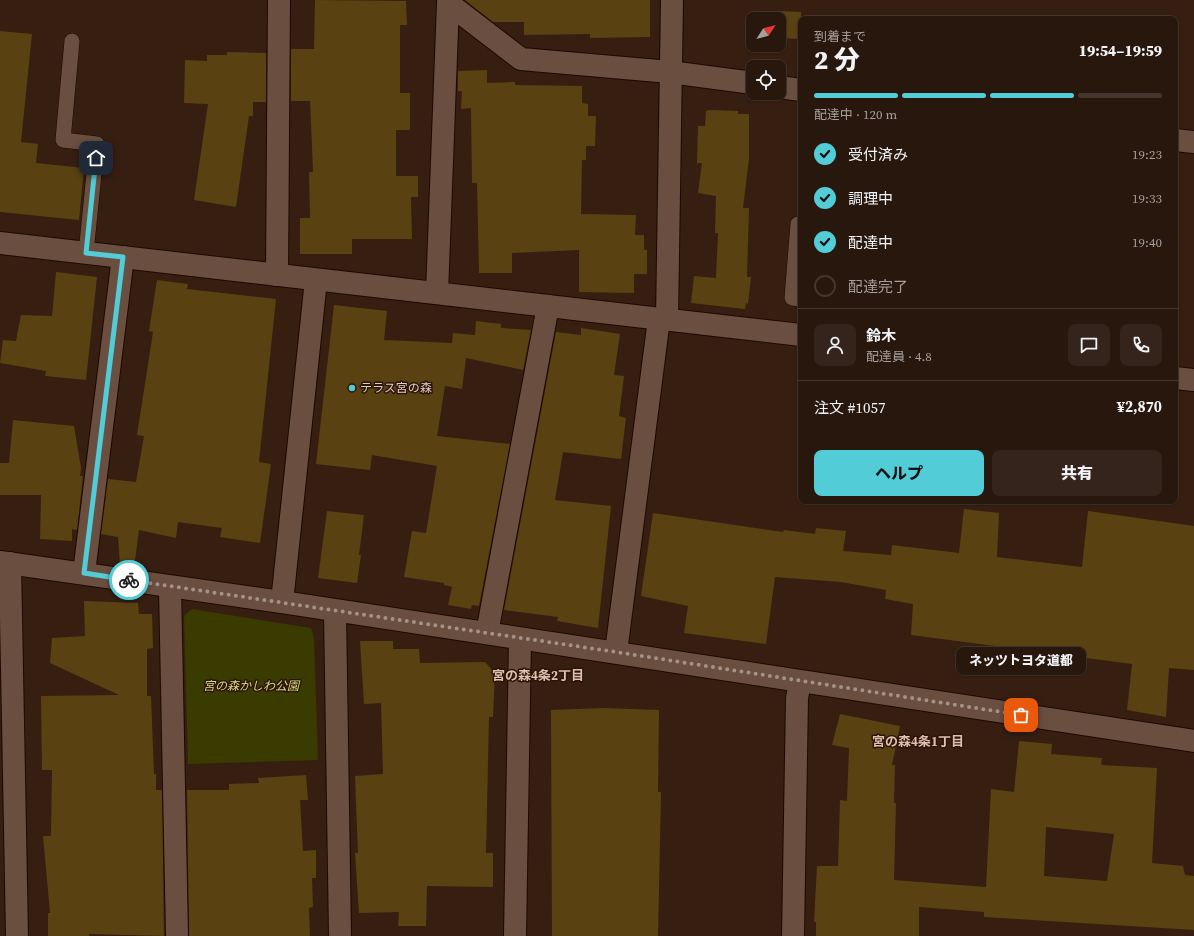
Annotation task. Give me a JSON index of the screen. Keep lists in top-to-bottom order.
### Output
{
  "districts": ["宮の森4条2丁目", "宮の森4条1丁目"],
  "parks": ["宮の森かしわ公園"],
  "places": ["テラス宮の森", "ネッツトヨタ道都"],
  "north": "top right",
  "page": {
    "heading": ["2 分", "到着まで", "19:54–19:59"],
    "panel": [
      "鈴木",
      "配達員 · 4.8",
      "注文 #1057",
      "¥2,870"
    ],
    "bar": "配達中 · 120 m",
    "list": [
      ["受付済み", "19:23"],
      ["調理中", "19:33"],
      ["配達中", "19:40"],
      "配達完了"
    ],
    "buttons": ["ヘルプ", "共有"],
    "bubble": "ネッツトヨタ道都"
  }
}
